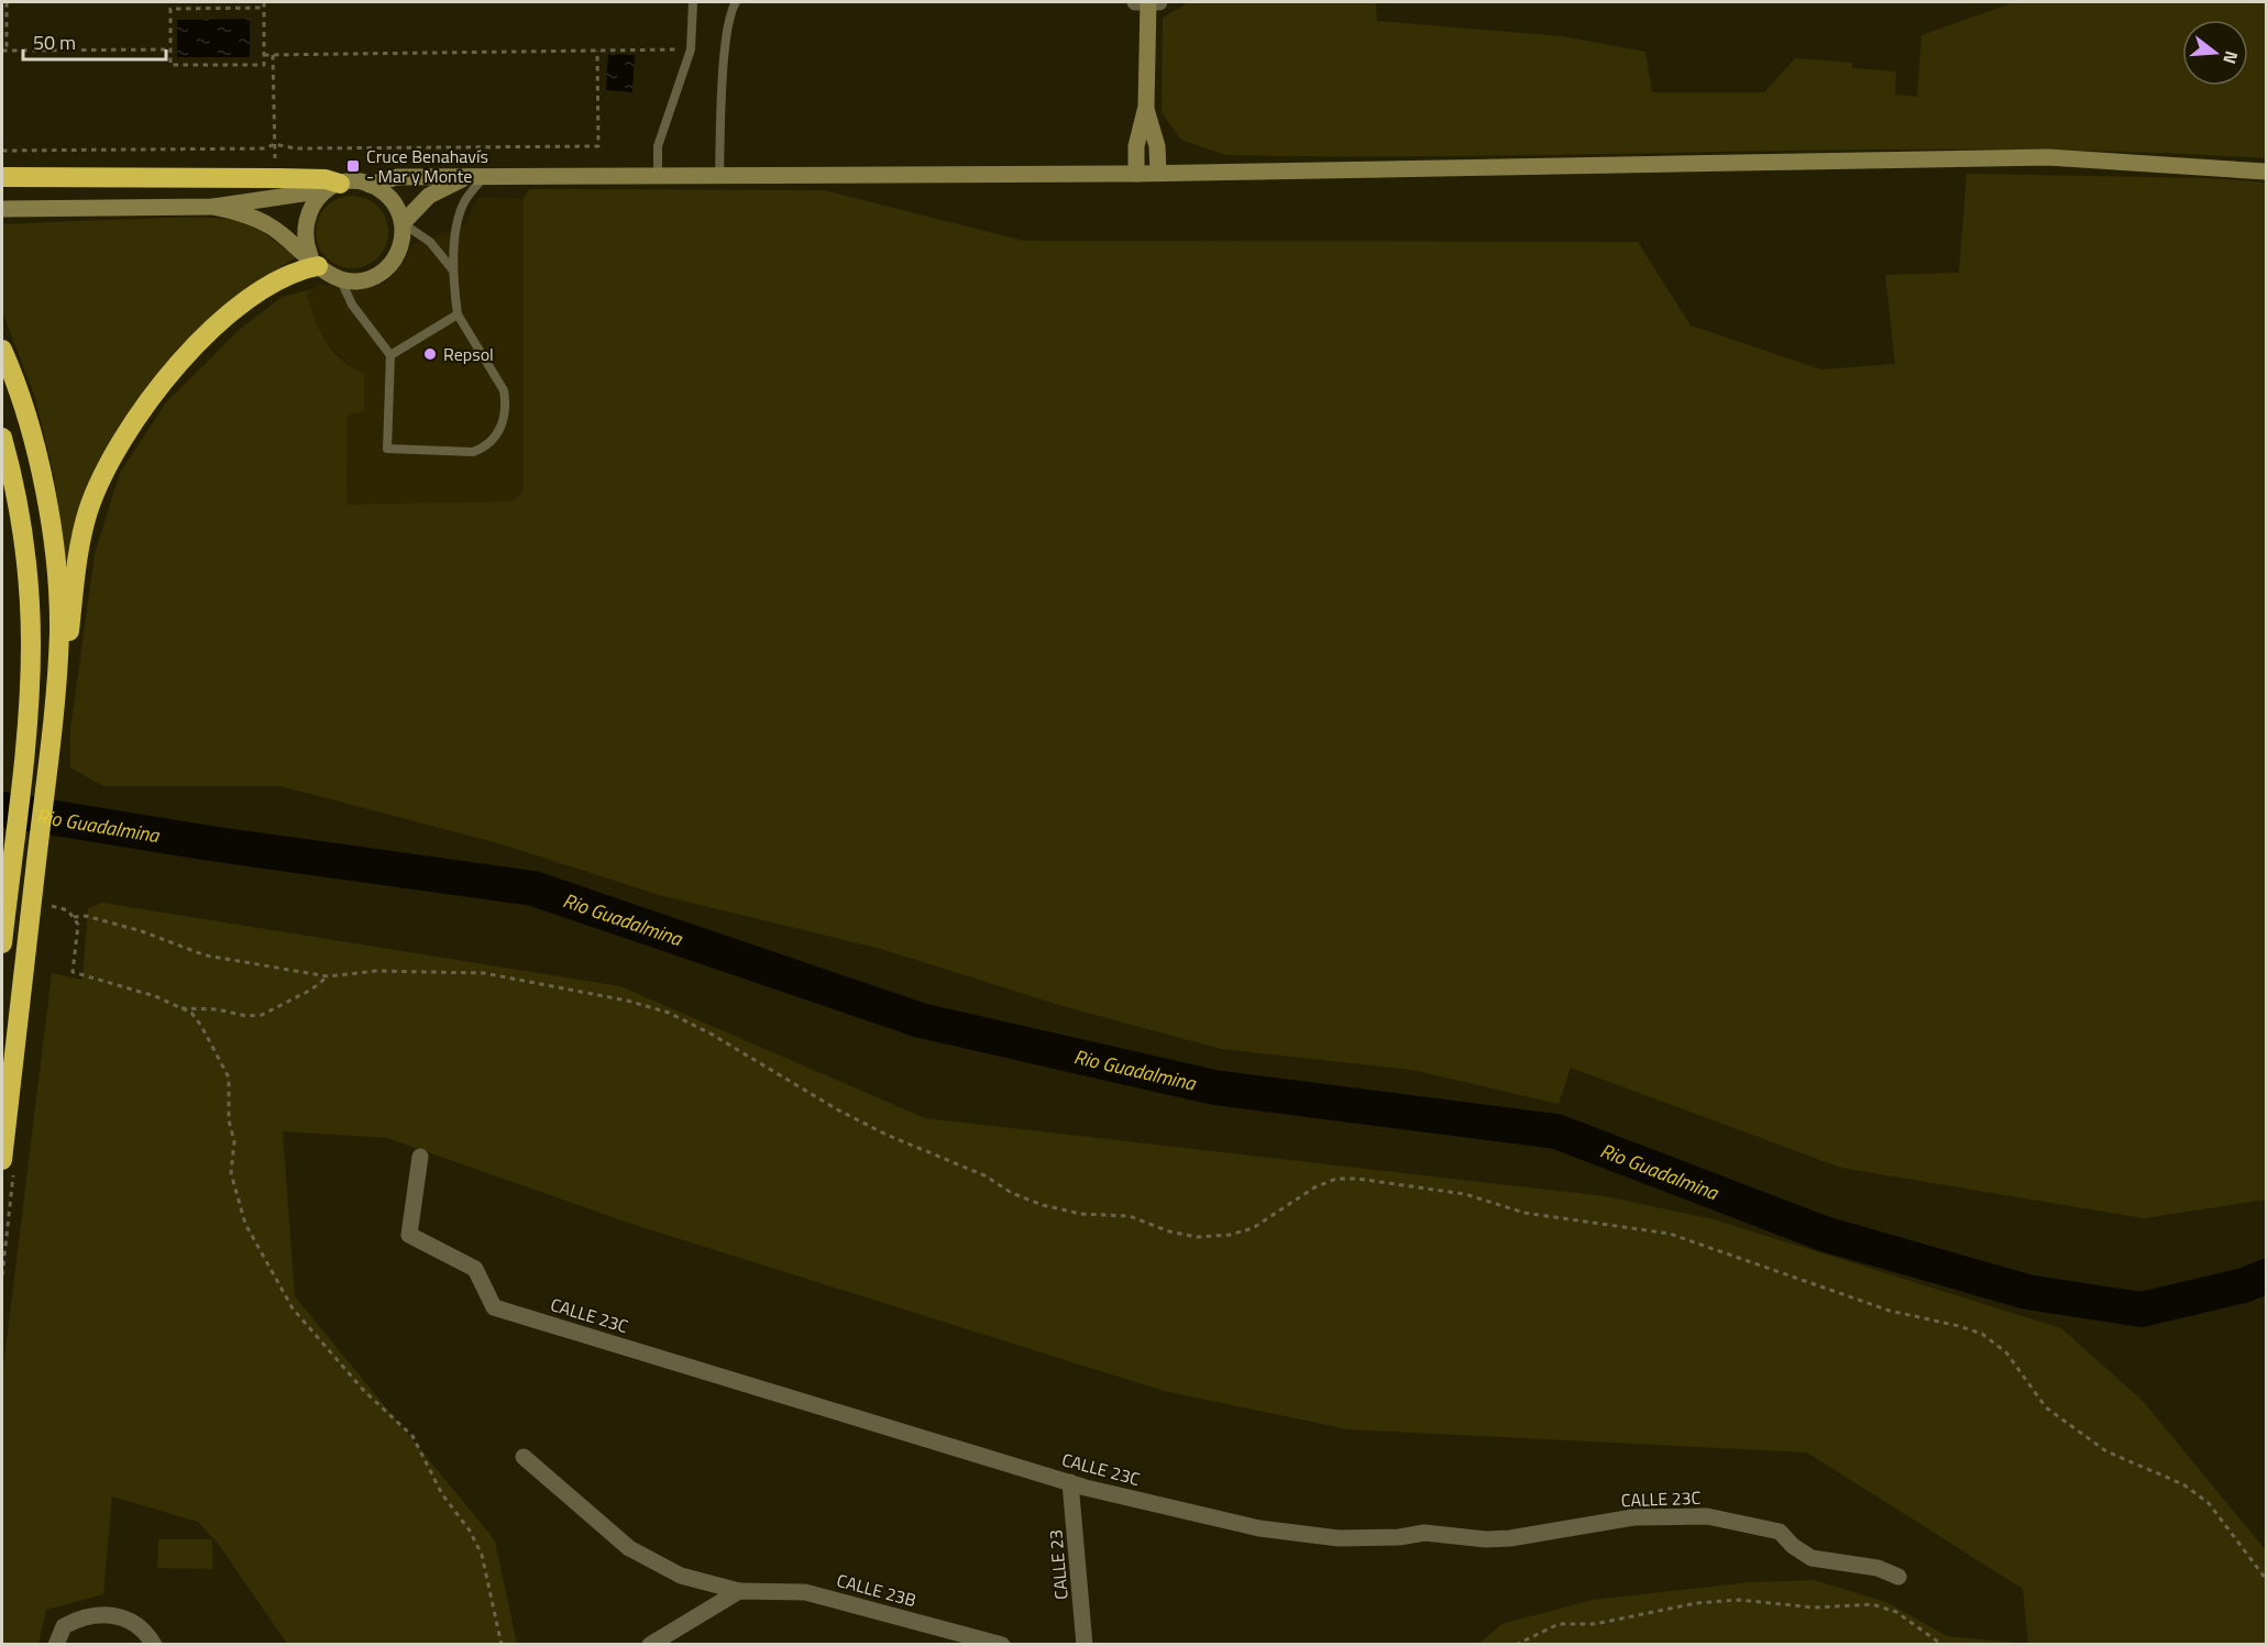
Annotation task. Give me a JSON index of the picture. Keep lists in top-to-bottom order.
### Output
{
  "streets": {
    "street": ["CALLE 23C", "CALLE 23", "CALLE 23B"]
  },
  "crossings": [
    ["CALLE 23C", "CALLE 23"]
  ],
  "water": ["Rio Guadalmina"],
  "places": {
    "transit": ["Cruce Benahavís - Mar y Monte"],
    "other": ["Repsol"]
  },
  "scale_bar": "50 m",
  "north": "right"
}
